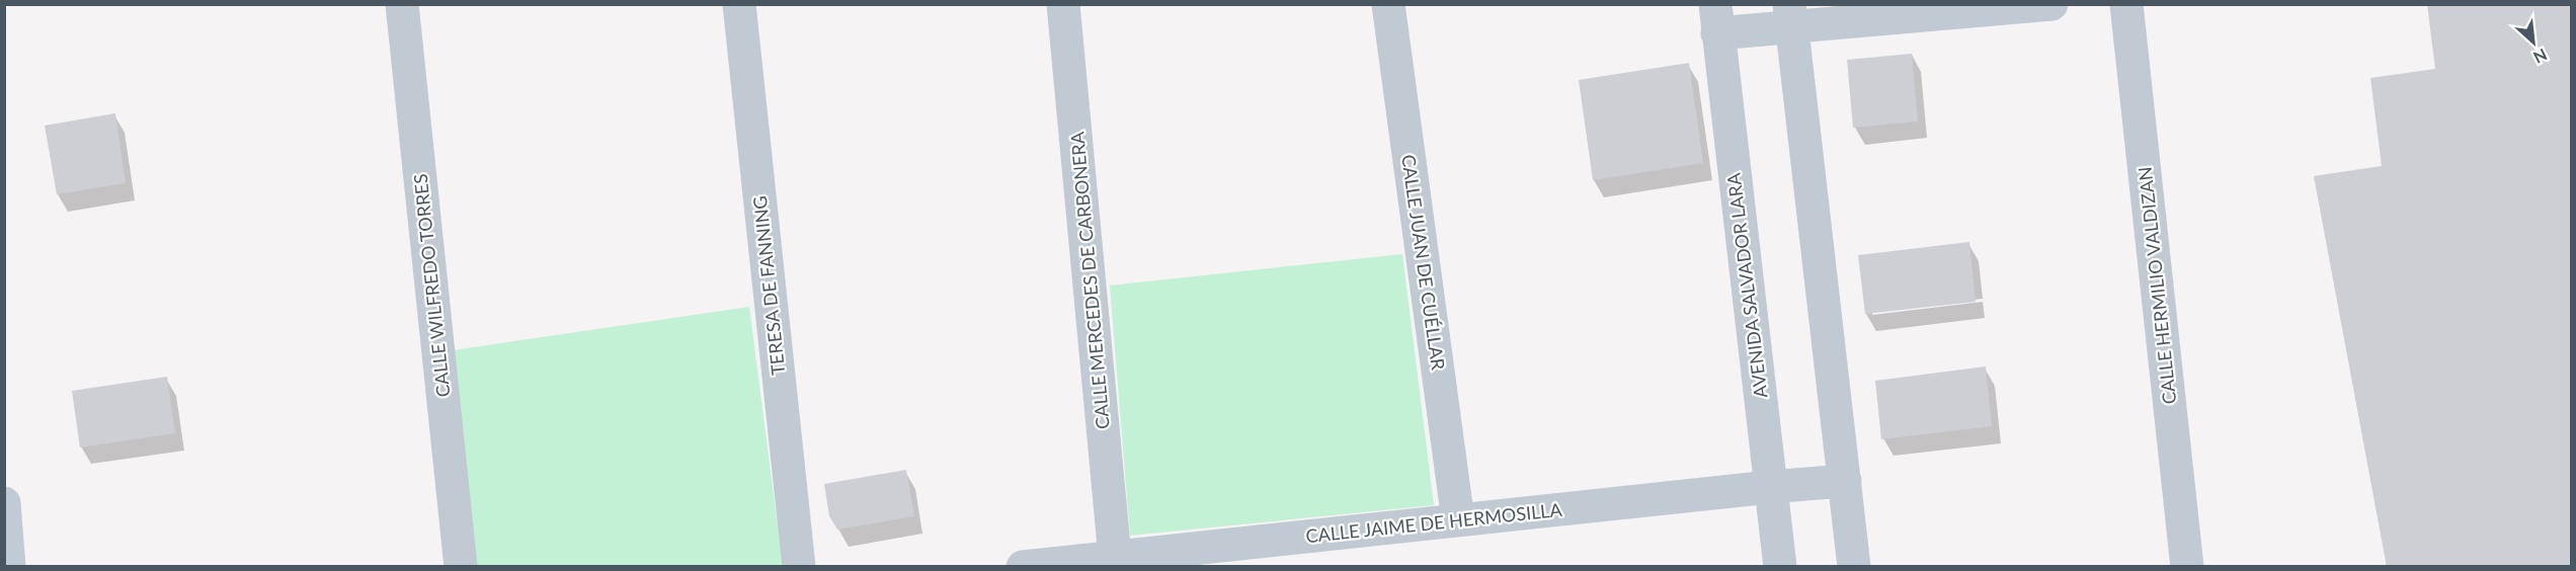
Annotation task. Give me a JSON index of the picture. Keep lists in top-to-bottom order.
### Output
{
  "streets": {
    "street": [
      "CALLE JUAN DE CUÉLLAR",
      "CALLE MERCEDES DE CARBONERA",
      "CALLE WILFREDO TORRES",
      "TERESA DE FANNING",
      "AVENIDA SALVADOR LARA",
      "CALLE HERMILIO VALDIZAN",
      "CALLE JAIME DE HERMOSILLA"
    ]
  },
  "crossings": [
    ["CALLE JUAN DE CUÉLLAR", "CALLE JAIME DE HERMOSILLA"],
    ["CALLE MERCEDES DE CARBONERA", "CALLE JAIME DE HERMOSILLA"],
    ["AVENIDA SALVADOR LARA", "CALLE JAIME DE HERMOSILLA"]
  ],
  "north": "bottom right"
}
